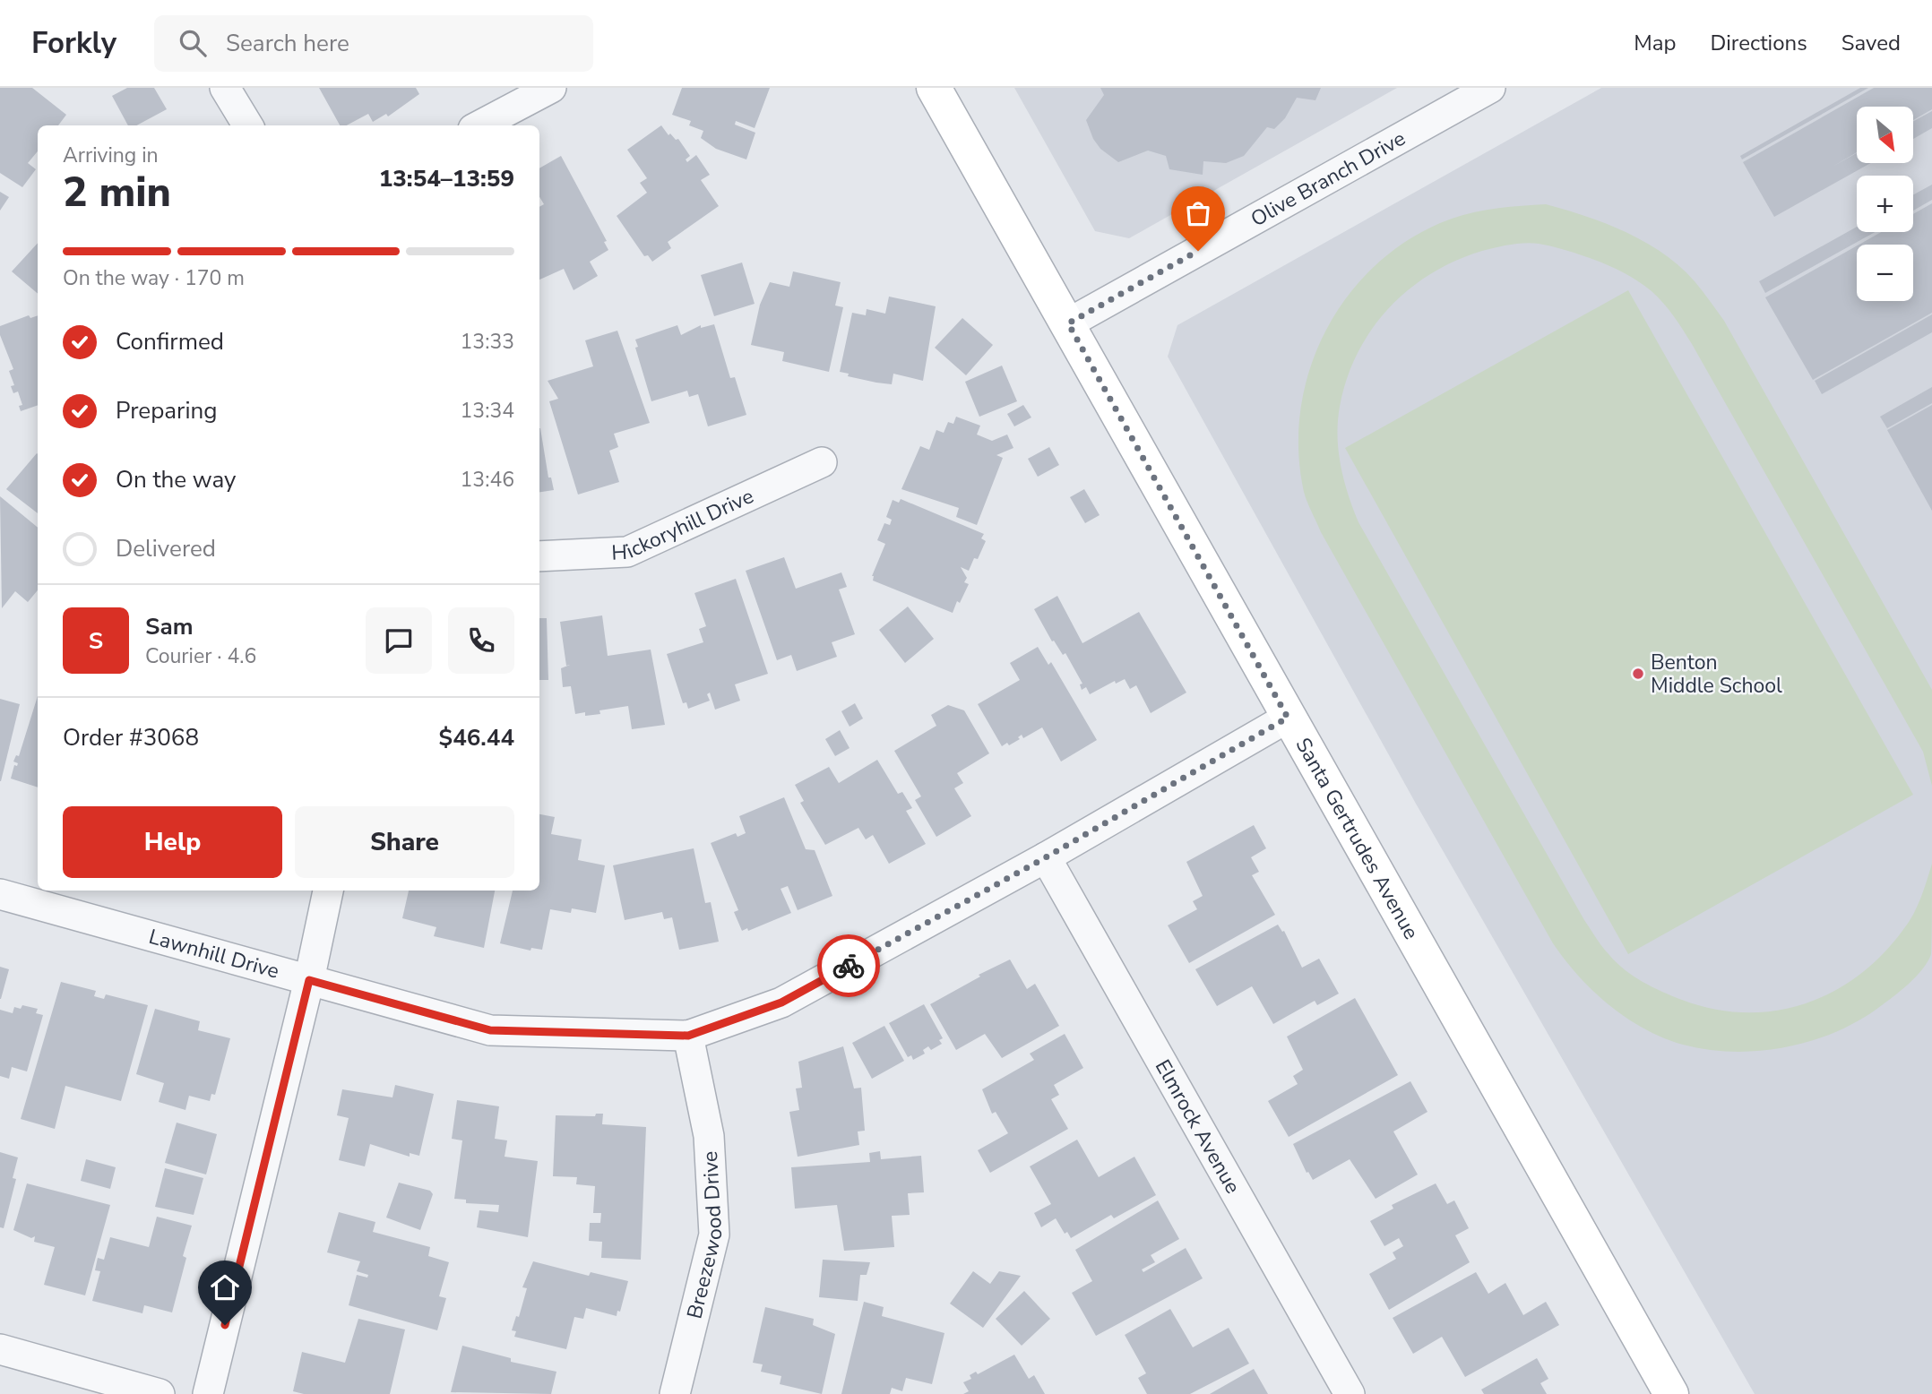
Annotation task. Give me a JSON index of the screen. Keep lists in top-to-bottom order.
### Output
{
  "streets": {
    "main road": ["Santa Gertrudes Avenue"],
    "street": [
      "Olive Branch Drive",
      "Hickoryhill Drive",
      "Lawnhill Drive",
      "Elmrock Avenue",
      "Breezewood Drive"
    ]
  },
  "crossings": [
    ["Olive Branch Drive", "Santa Gertrudes Avenue"],
    ["Santa Gertrudes Avenue", "Lawnhill Drive"],
    ["Lawnhill Drive", "Elmrock Avenue"],
    ["Lawnhill Drive", "Breezewood Drive"]
  ],
  "places": ["Benton Middle School"],
  "north": "bottom right",
  "page": {
    "header": "Forkly",
    "search": "Search here",
    "nav": ["Map", "Directions", "Saved"],
    "map_buttons": ["+", "−"],
    "heading": ["2 min", "Arriving in", "13:54–13:59"],
    "panel": [
      "Sam",
      "Courier · 4.6",
      "Order #3068",
      "$46.44"
    ],
    "bar": "On the way · 170 m",
    "list": [
      ["Confirmed", "13:33"],
      ["Preparing", "13:34"],
      ["On the way", "13:46"],
      "Delivered"
    ],
    "round": "S",
    "buttons": ["Help", "Share"]
  }
}
